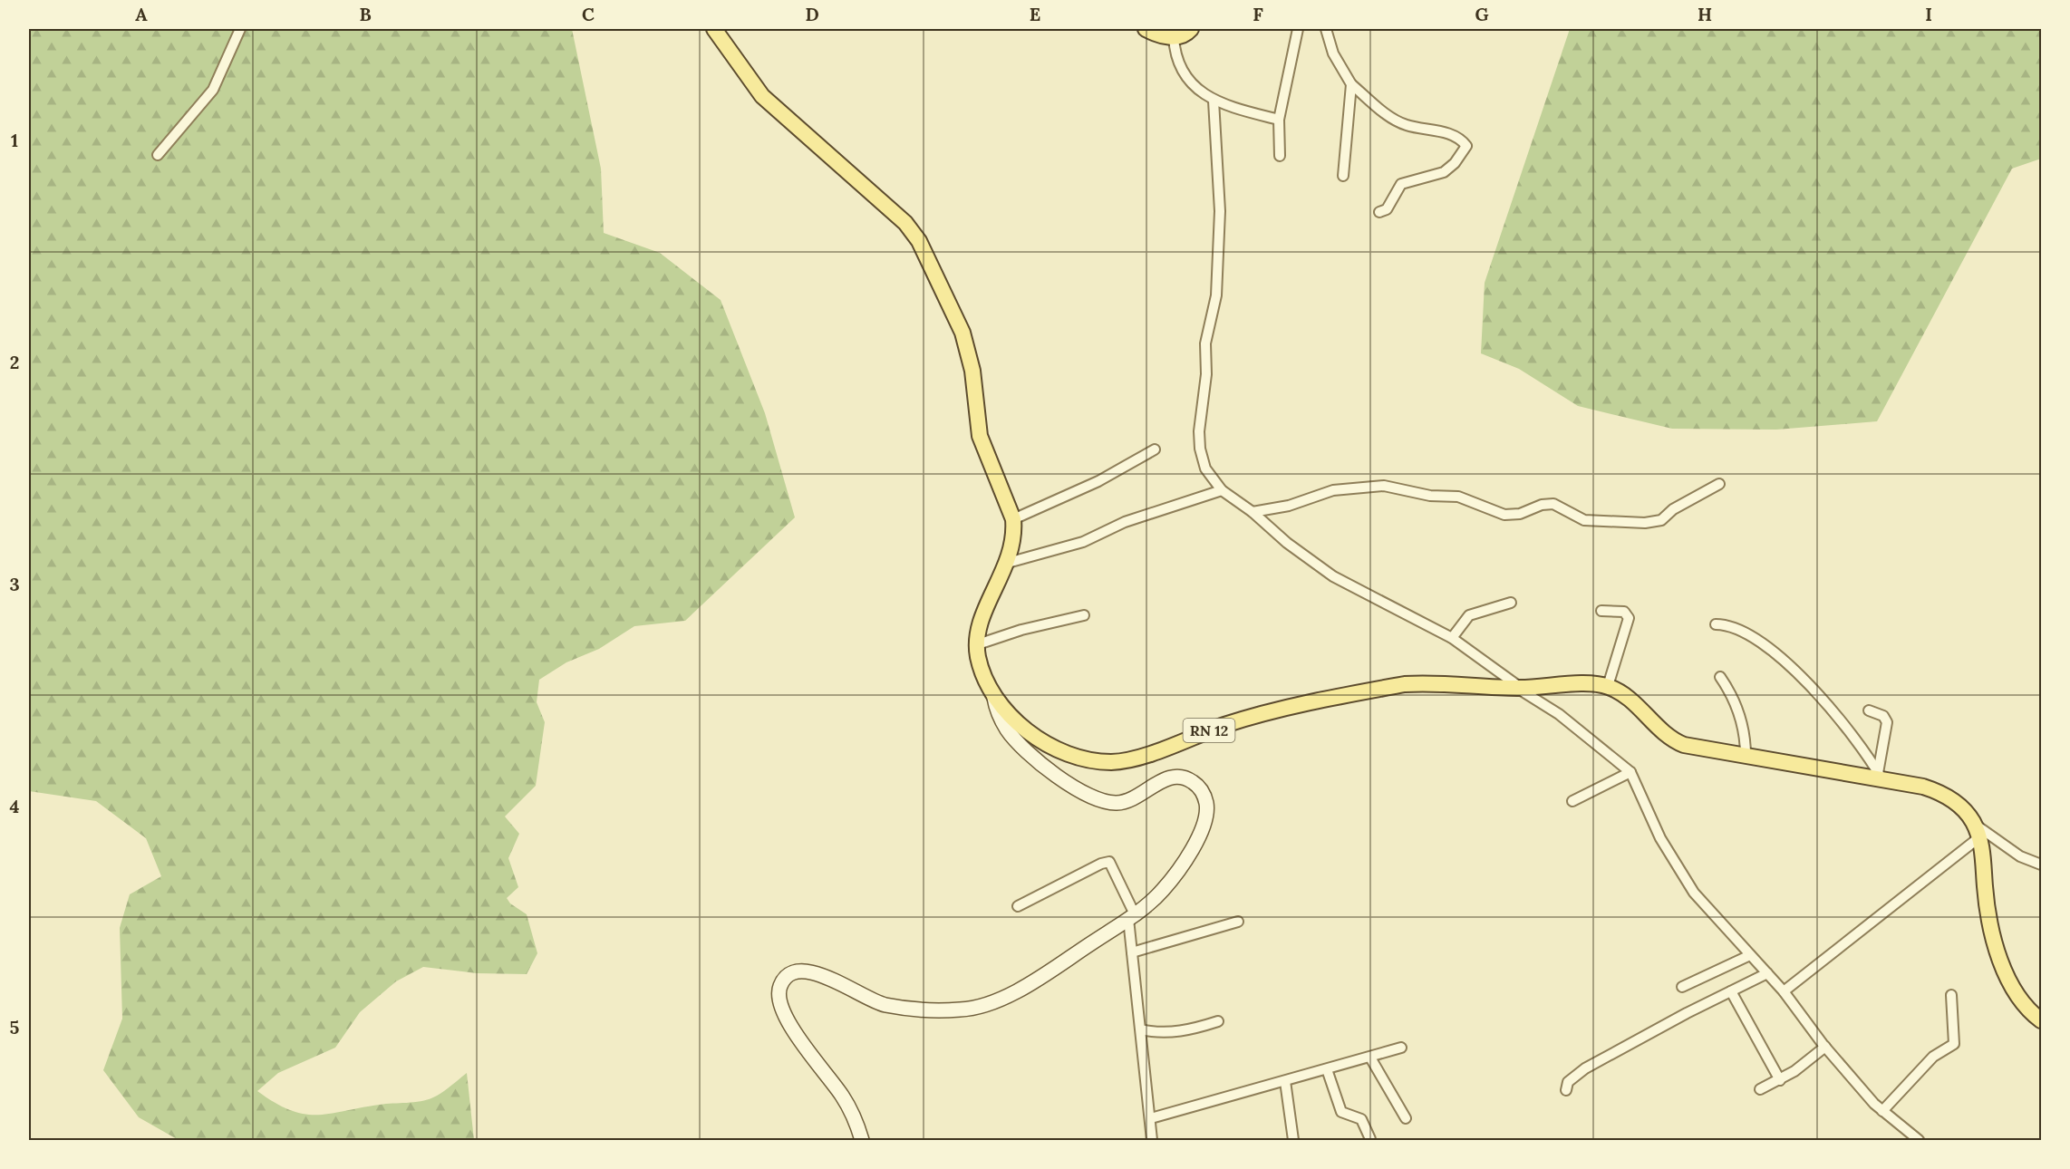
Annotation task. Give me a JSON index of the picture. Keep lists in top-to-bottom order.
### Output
{
  "streets": {
    "main road": ["RN 12"]
  },
  "grid": {
    "columns": [
      "A",
      "B",
      "C",
      "D",
      "E",
      "F",
      "G",
      "H",
      "I"
    ],
    "rows": [
      "1",
      "2",
      "3",
      "4",
      "5"
    ]
  }
}
